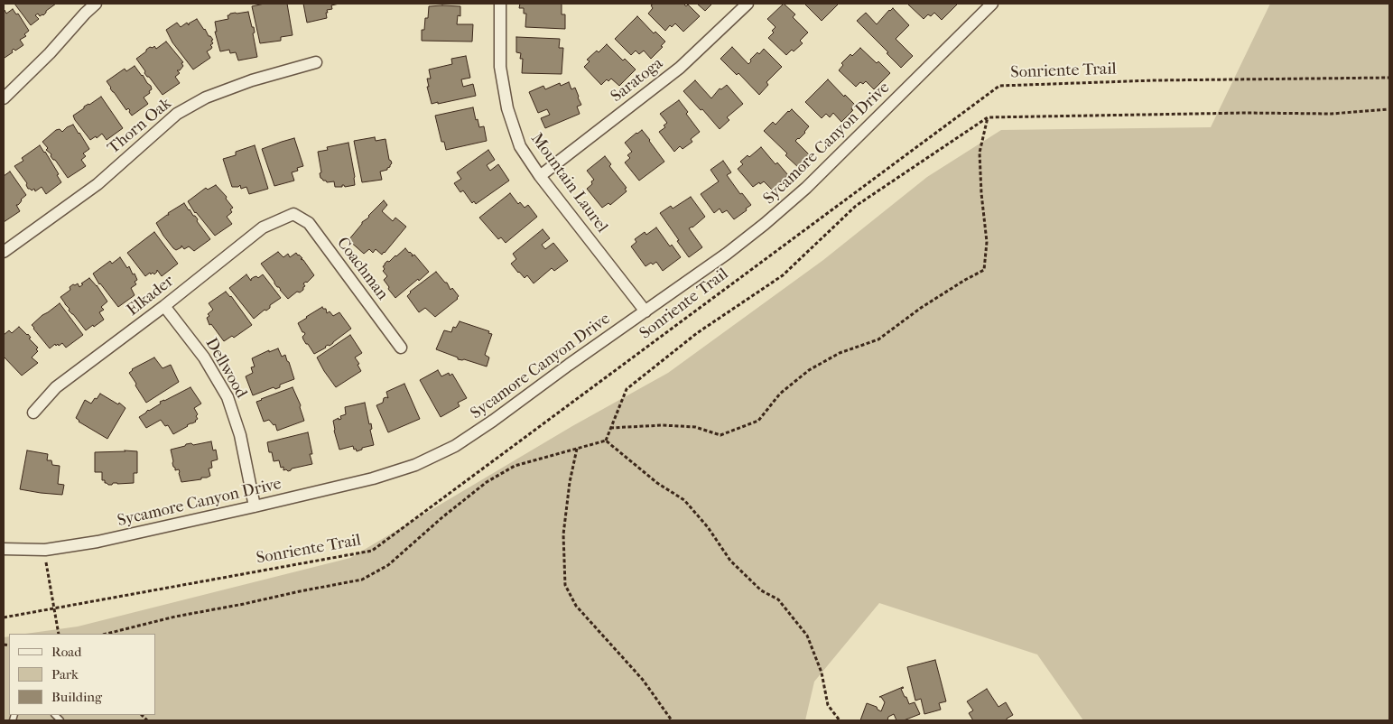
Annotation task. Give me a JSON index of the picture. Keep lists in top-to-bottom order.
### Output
{
  "streets": {
    "street": [
      "Saratoga",
      "Thorn Oak",
      "Sycamore Canyon Drive",
      "Mountain Laurel",
      "Coachman",
      "Elkader",
      "Dellwood"
    ],
    "path": ["Sonriente Trail"]
  },
  "crossings": [
    ["Saratoga", "Mountain Laurel"],
    ["Sycamore Canyon Drive", "Mountain Laurel"],
    ["Sycamore Canyon Drive", "Dellwood"],
    ["Coachman", "Elkader"],
    ["Elkader", "Dellwood"]
  ],
  "legend": ["Road", "Park", "Building"]
}
